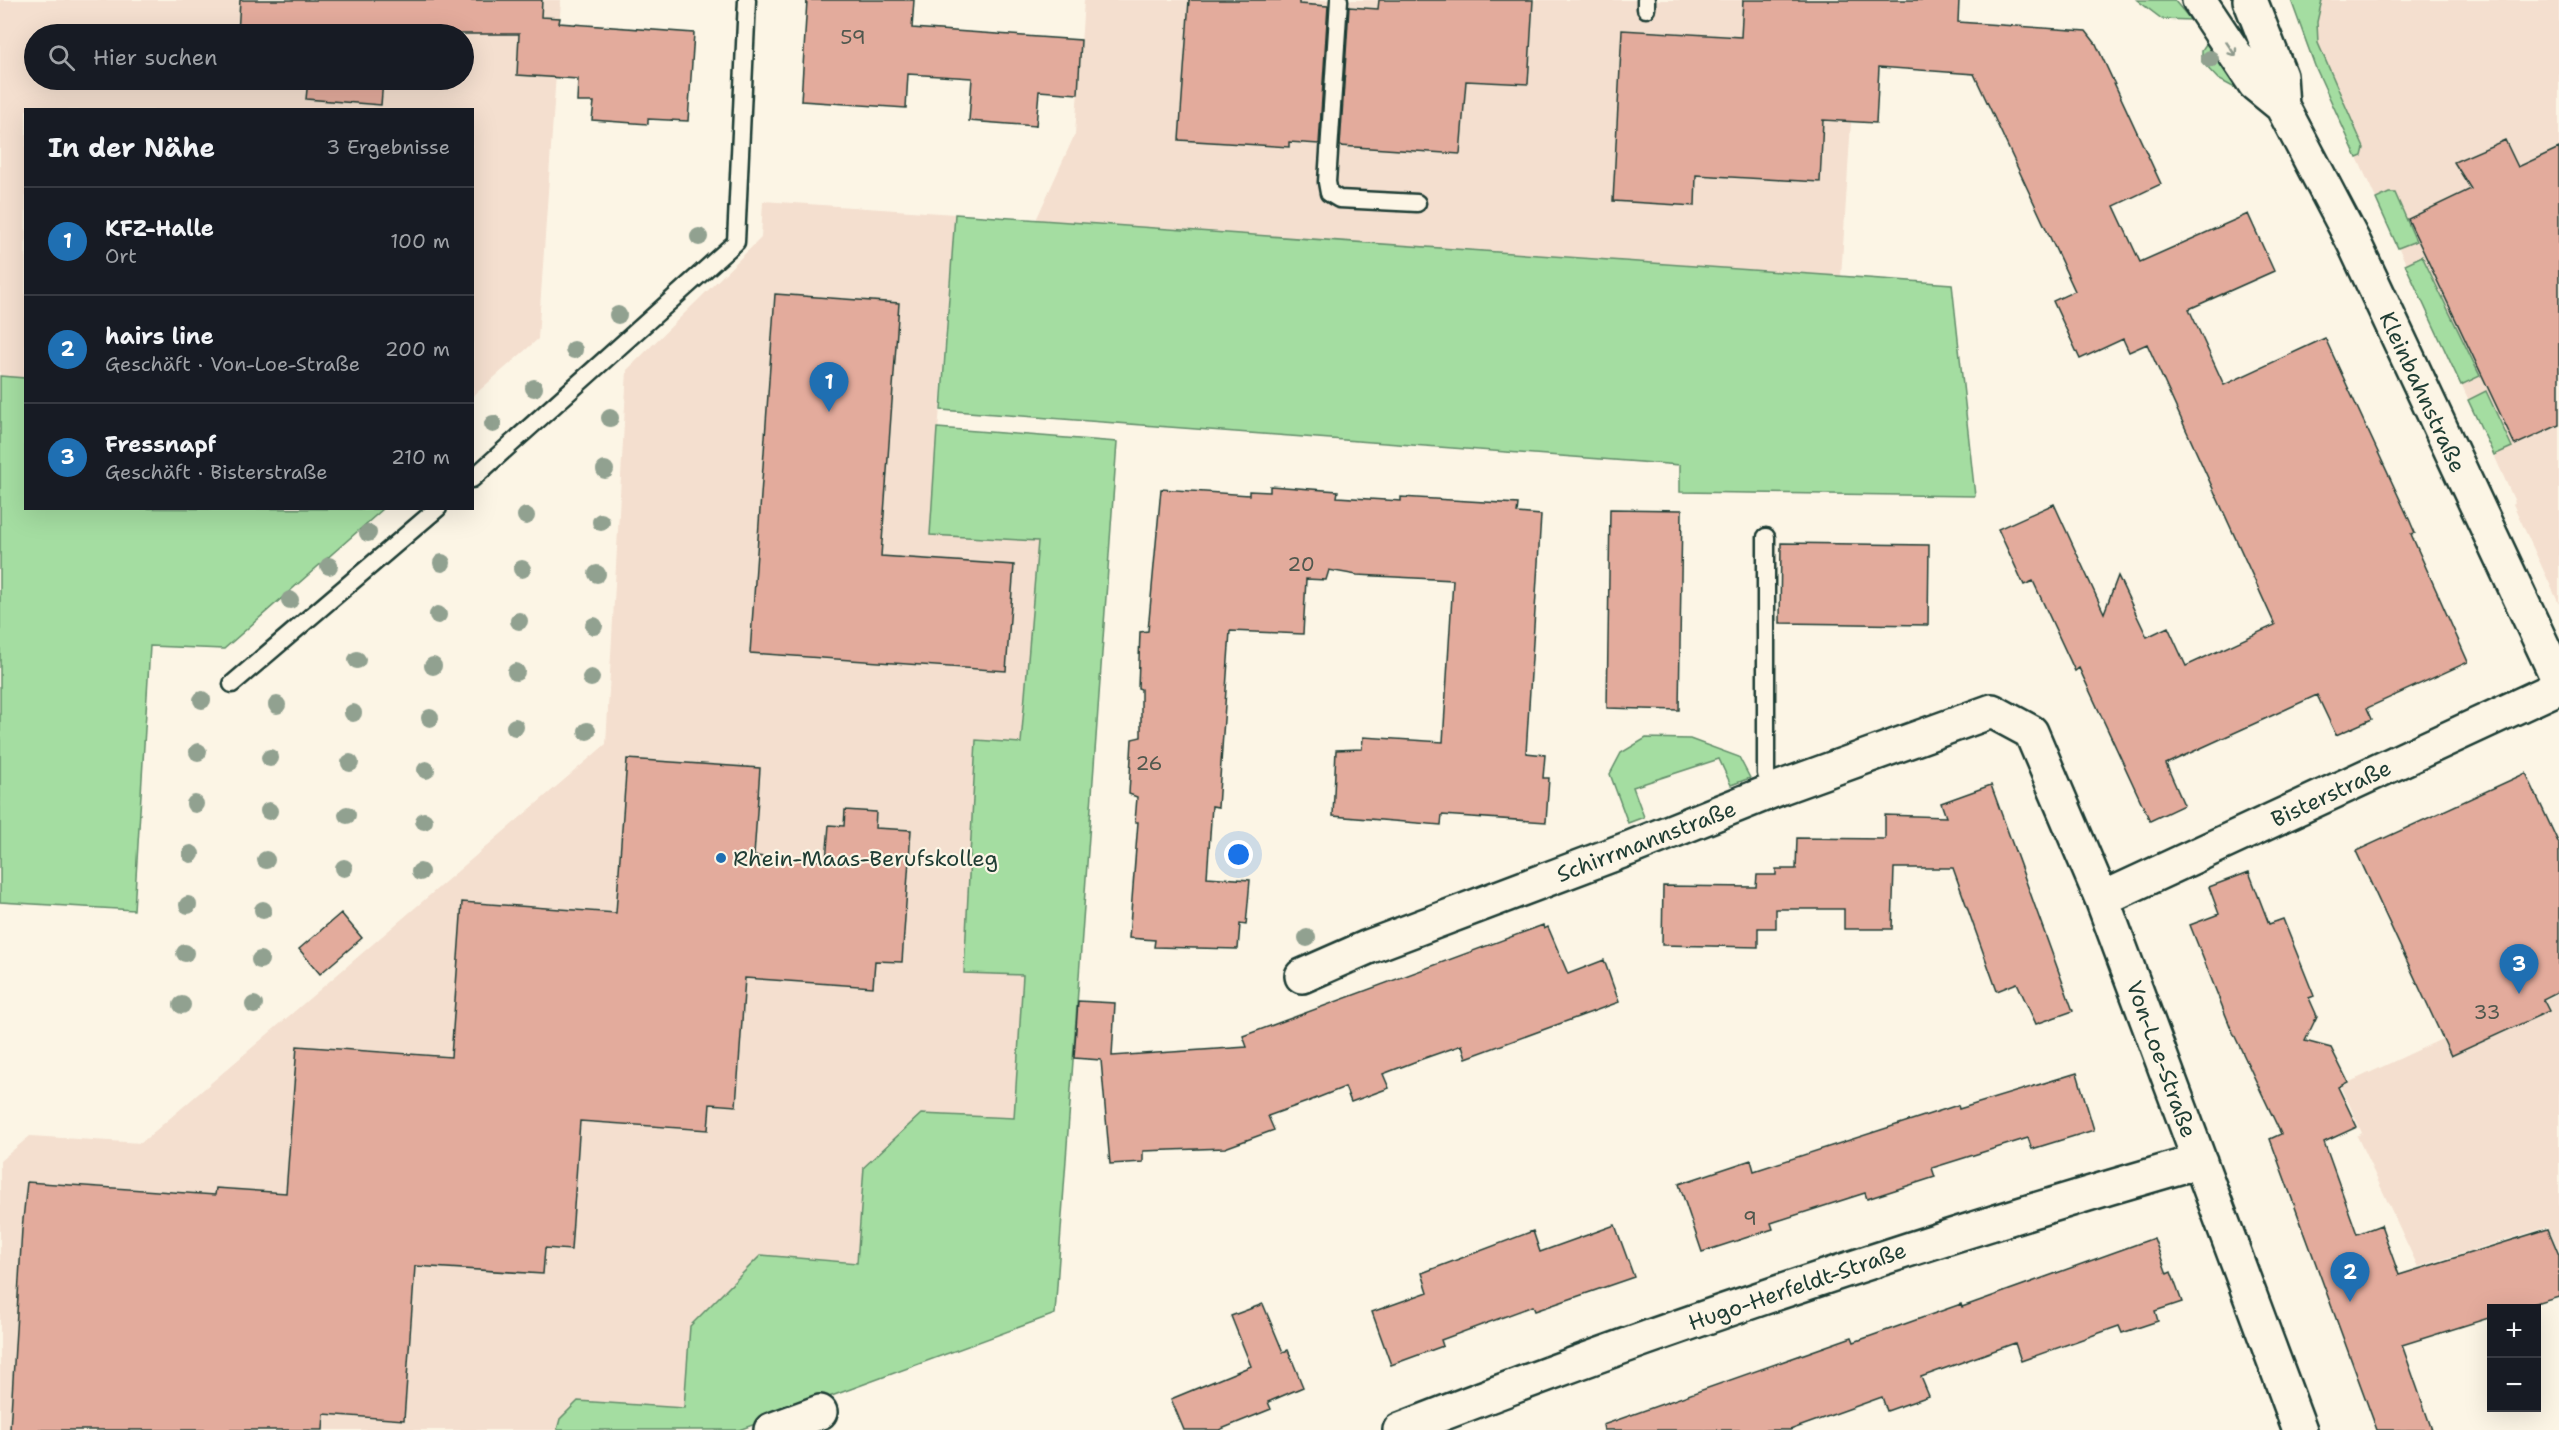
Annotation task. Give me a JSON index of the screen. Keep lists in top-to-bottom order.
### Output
{
  "streets": {
    "street": [
      "Kleinbahnstraße",
      "Bisterstraße",
      "Schirrmannstraße",
      "Von-Loe-Straße",
      "Hugo-Herfeldt-Straße"
    ]
  },
  "crossings": [
    ["Bisterstraße", "Von-Loe-Straße"],
    ["Schirrmannstraße", "Von-Loe-Straße"],
    ["Von-Loe-Straße", "Hugo-Herfeldt-Straße"]
  ],
  "places": ["Rhein-Maas-Berufskolleg"],
  "house_numbers": [
    "59",
    "20",
    "26",
    "33",
    "9"
  ],
  "page": {
    "search": "Hier suchen",
    "heading": ["In der Nähe", "3 Ergebnisse"],
    "list": [
      {
        "mark": "1",
        "name": "KFZ-Halle",
        "note": "Ort",
        "value": "100 m"
      },
      {
        "mark": "2",
        "name": "hairs line",
        "note": "Geschäft · Von-Loe-Straße",
        "value": "200 m"
      },
      {
        "mark": "3",
        "name": "Fressnapf",
        "note": "Geschäft · Bisterstraße",
        "value": "210 m"
      }
    ],
    "pins": ["1", "3", "2"],
    "map_buttons": ["+", "−"]
  }
}
